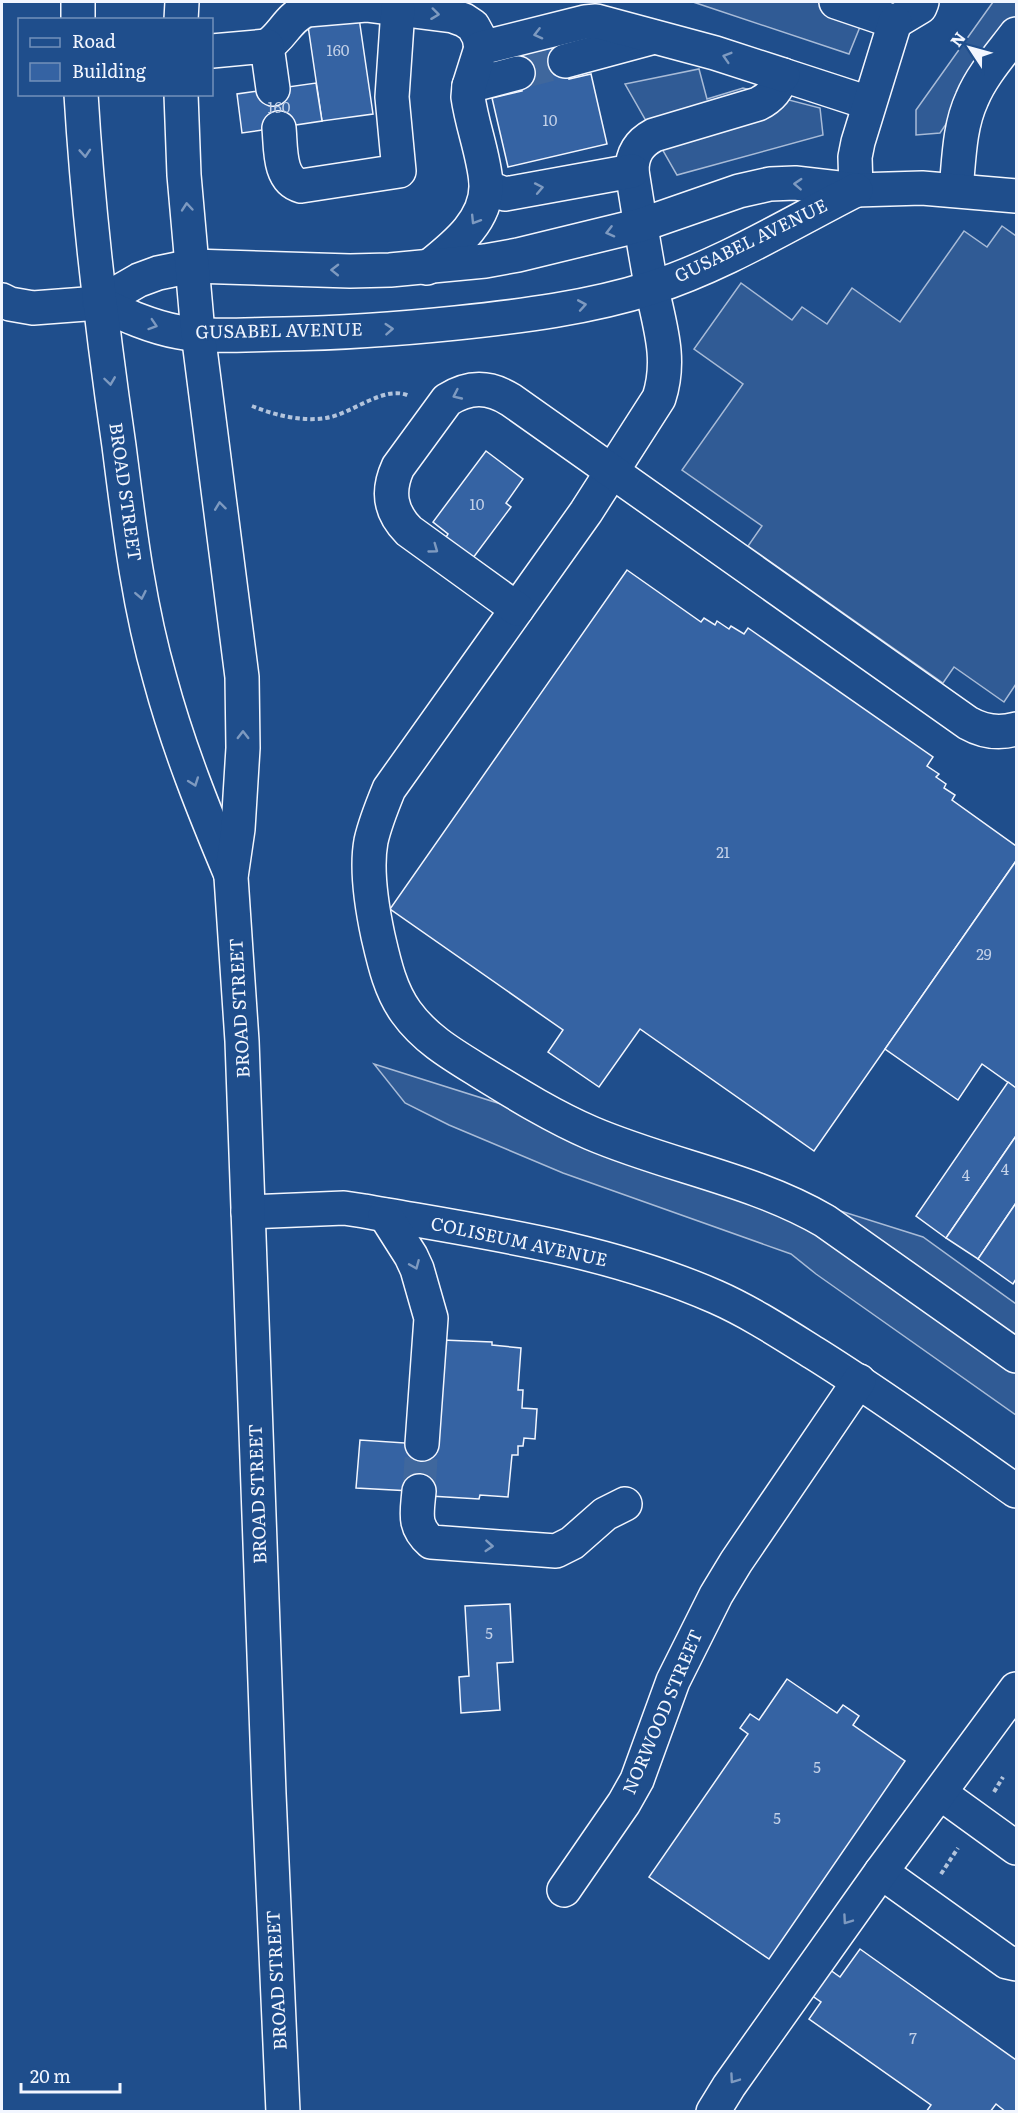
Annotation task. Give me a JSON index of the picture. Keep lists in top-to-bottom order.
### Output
{
  "streets": {
    "main road": [
      "GUSABEL AVENUE",
      "BROAD STREET",
      "COLISEUM AVENUE",
      "NORWOOD STREET"
    ]
  },
  "crossings": [
    ["GUSABEL AVENUE", "BROAD STREET"],
    ["BROAD STREET", "COLISEUM AVENUE"],
    ["COLISEUM AVENUE", "NORWOOD STREET"]
  ],
  "house_numbers": [
    "160",
    "160",
    "10",
    "10",
    "21",
    "29",
    "4",
    "4",
    "5",
    "5",
    "5",
    "7"
  ],
  "legend": ["Road", "Building"],
  "scale_bar": "20 m",
  "north": "top left"
}
